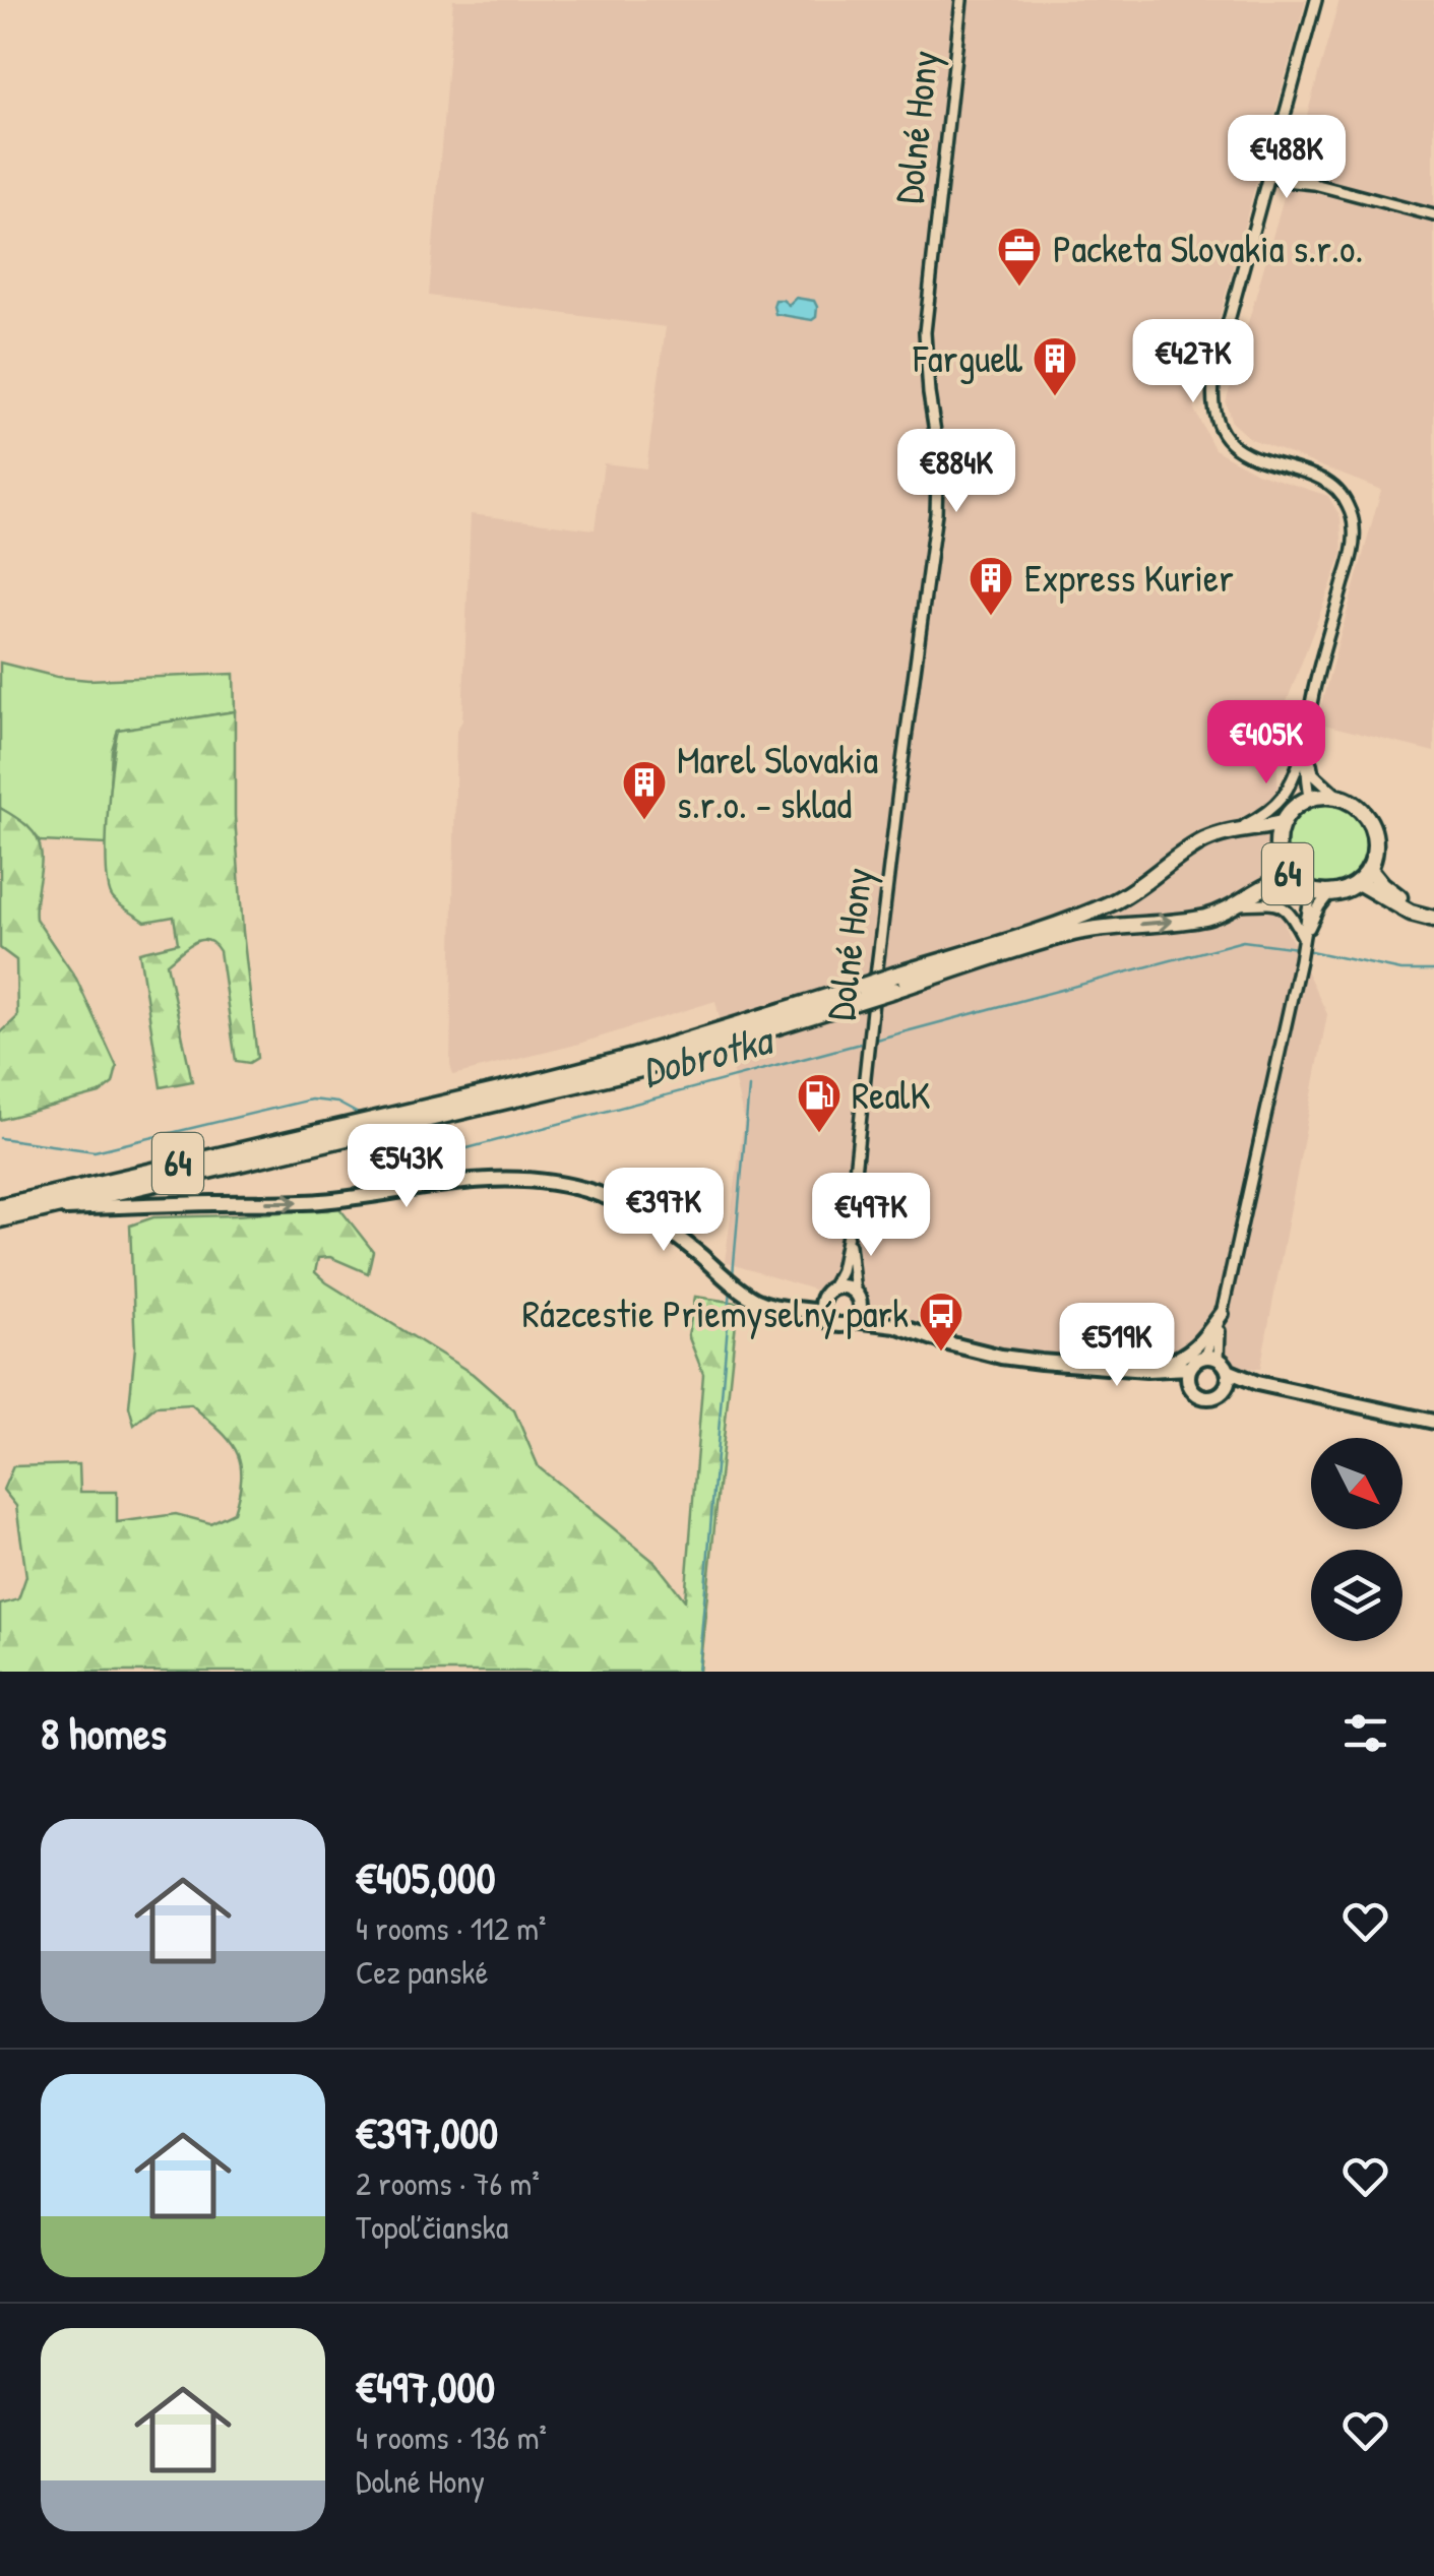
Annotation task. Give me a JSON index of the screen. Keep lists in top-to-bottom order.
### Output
{
  "streets": {
    "main road": ["64"],
    "street": ["Dolné Hony"]
  },
  "water": ["Dobrotka"],
  "places": {
    "office": ["Packeta Slovakia s.r.o."],
    "building": ["Farguell", "Express Kurier", "Marel Slovakia s.r.o. - sklad"],
    "fuel station": ["RealK"],
    "bus stop": ["Rázcestie Priemyselný park"]
  },
  "north": "bottom right",
  "page": {
    "price": [
      "€488K",
      "€427K",
      "€884K",
      "€405K",
      "€543K",
      "€397K",
      "€497K",
      "€519K"
    ],
    "heading": "8 homes",
    "list": [
      {
        "name": "€405,000",
        "note": "4 rooms · 112 m² · Cez panské"
      },
      {
        "name": "€397,000",
        "note": "2 rooms · 76 m² · Topoľčianska"
      },
      {
        "name": "€497,000",
        "note": "4 rooms · 136 m² · Dolné Hony"
      }
    ]
  }
}
